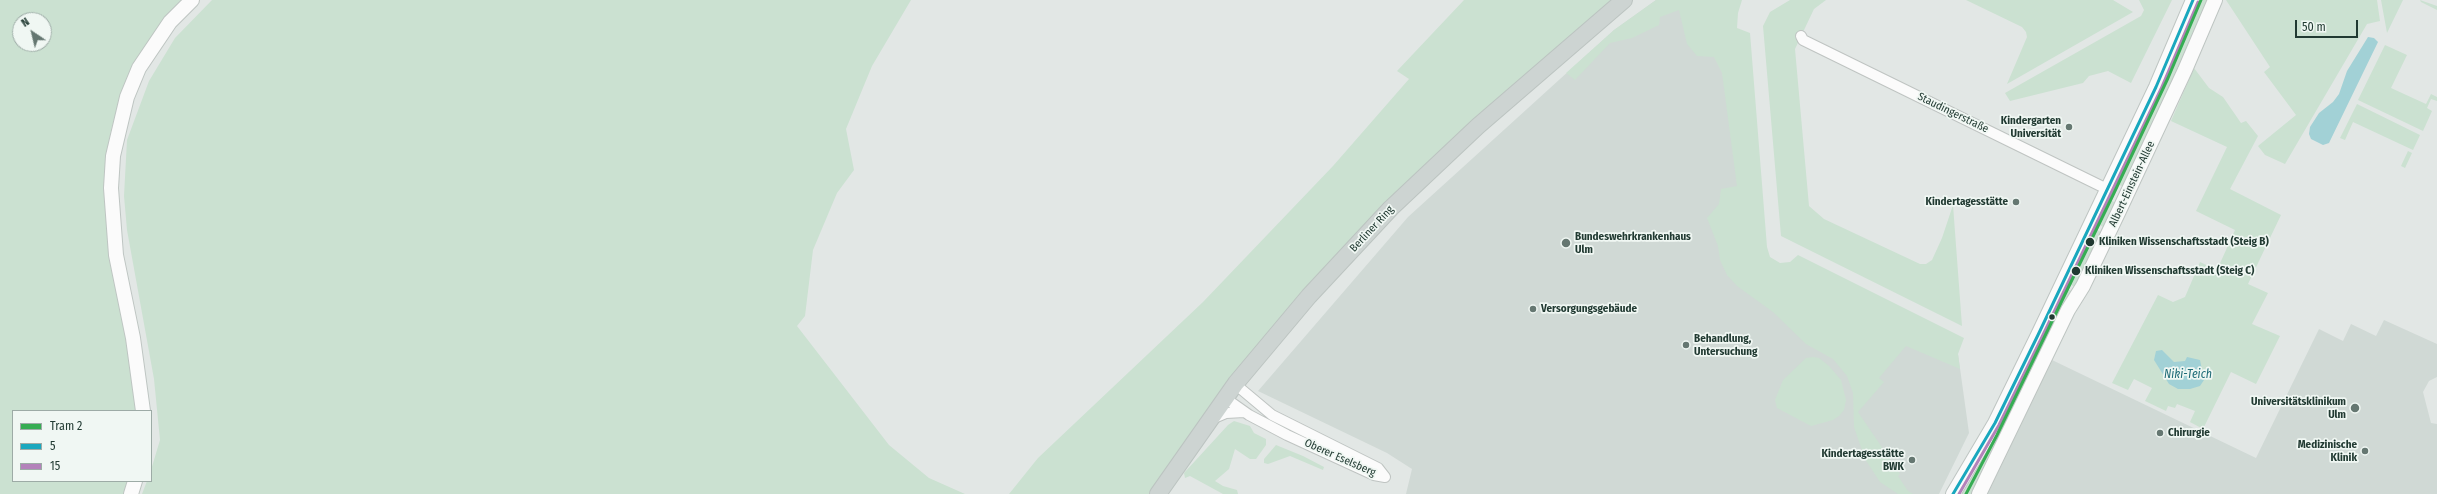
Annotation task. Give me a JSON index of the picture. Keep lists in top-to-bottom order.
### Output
{
  "streets": {
    "main road": ["Berliner Ring"],
    "street": ["Staudingerstraße", "Albert-Einstein-Allee", "Oberer Eselsberg"]
  },
  "crossings": [
    ["Staudingerstraße", "Albert-Einstein-Allee"],
    ["Berliner Ring", "Oberer Eselsberg"]
  ],
  "water": ["Niki-Teich"],
  "places": [
    "Kindergarten Universität",
    "Kindertagesstätte",
    "Kliniken Wissenschaftsstadt (Steig B)",
    "Bundeswehrkrankenhaus Ulm",
    "Kliniken Wissenschaftsstadt (Steig C)",
    "Versorgungsgebäude",
    "Behandlung, Untersuchung",
    "Universitätsklinikum Ulm",
    "Chirurgie",
    "Medizinische Klinik",
    "Kindertagesstätte BWK"
  ],
  "lines": ["tram line 2", "transit line 5", "transit line 15"],
  "legend": ["Tram 2", "5", "15"],
  "scale_bar": "50 m",
  "north": "top left"
}
